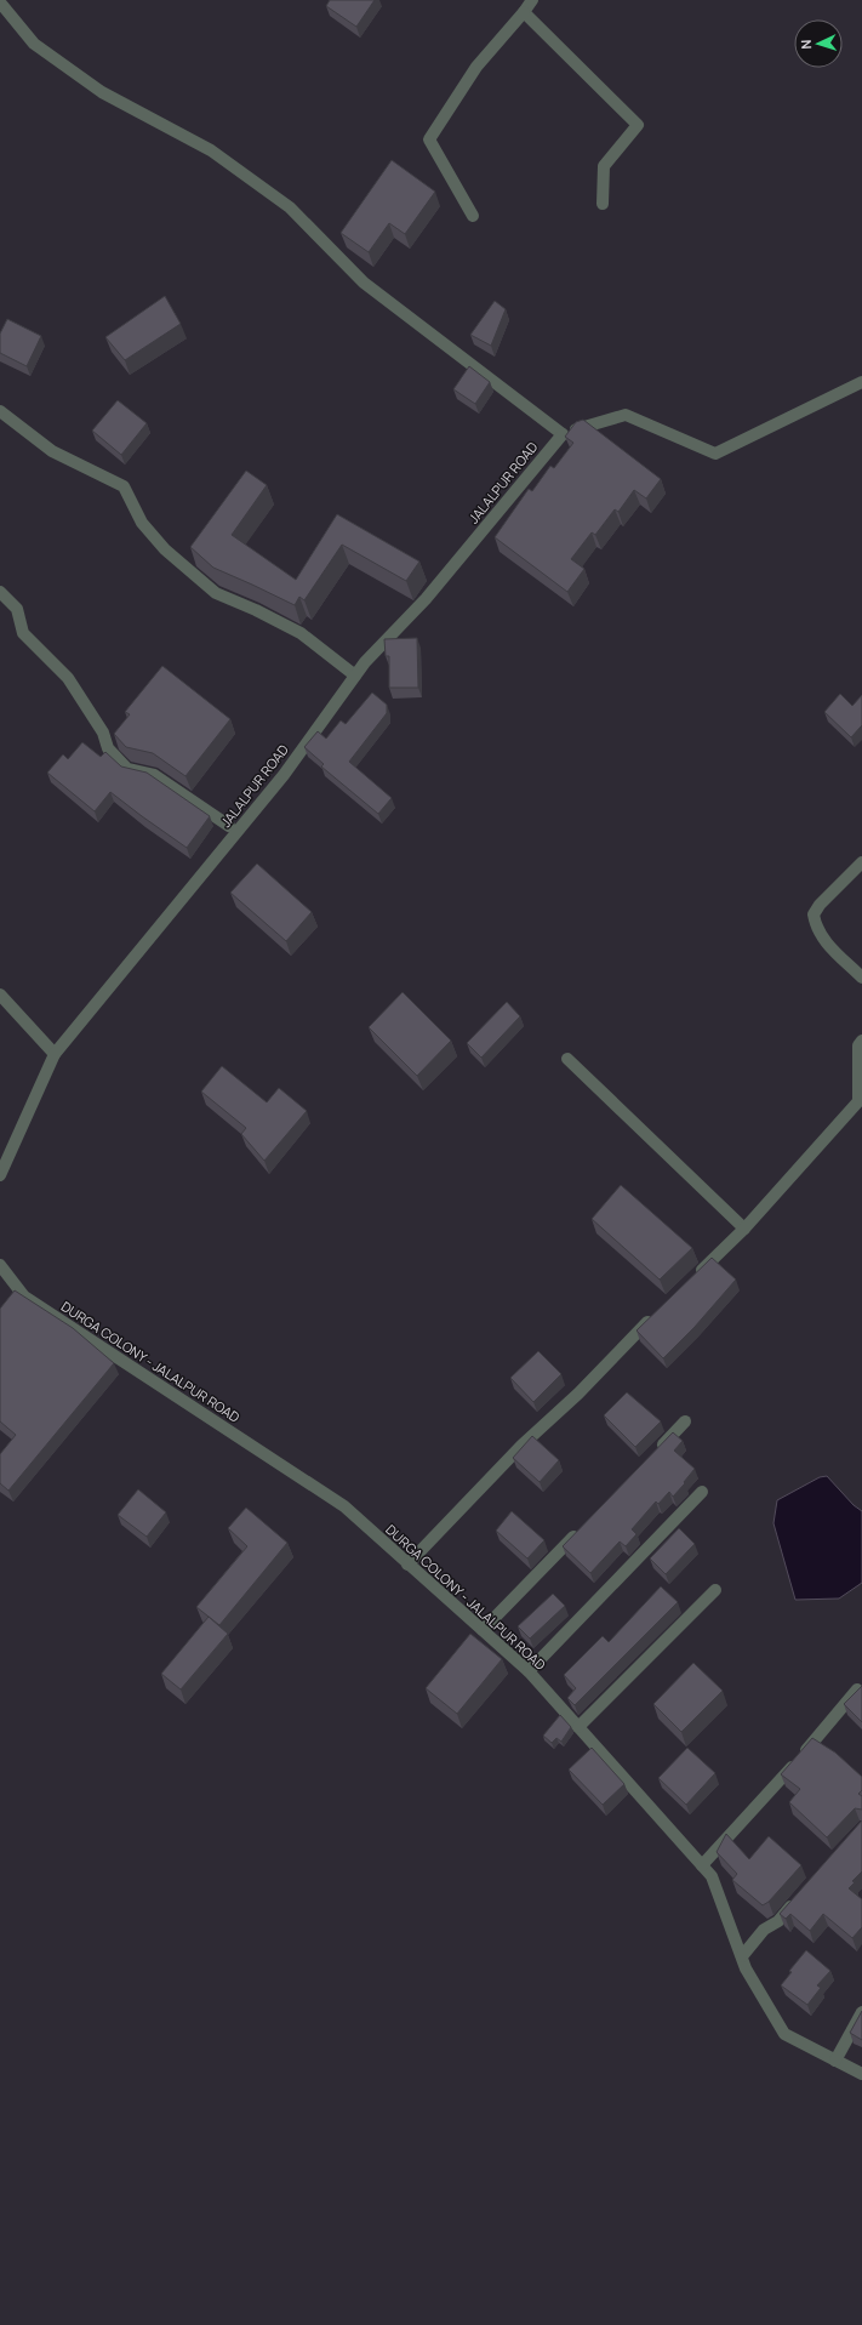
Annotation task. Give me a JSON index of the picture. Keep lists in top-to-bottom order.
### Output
{
  "streets": {
    "street": ["JALALPUR ROAD", "DURGA COLONY - JALALPUR ROAD"]
  },
  "north": "left"
}
